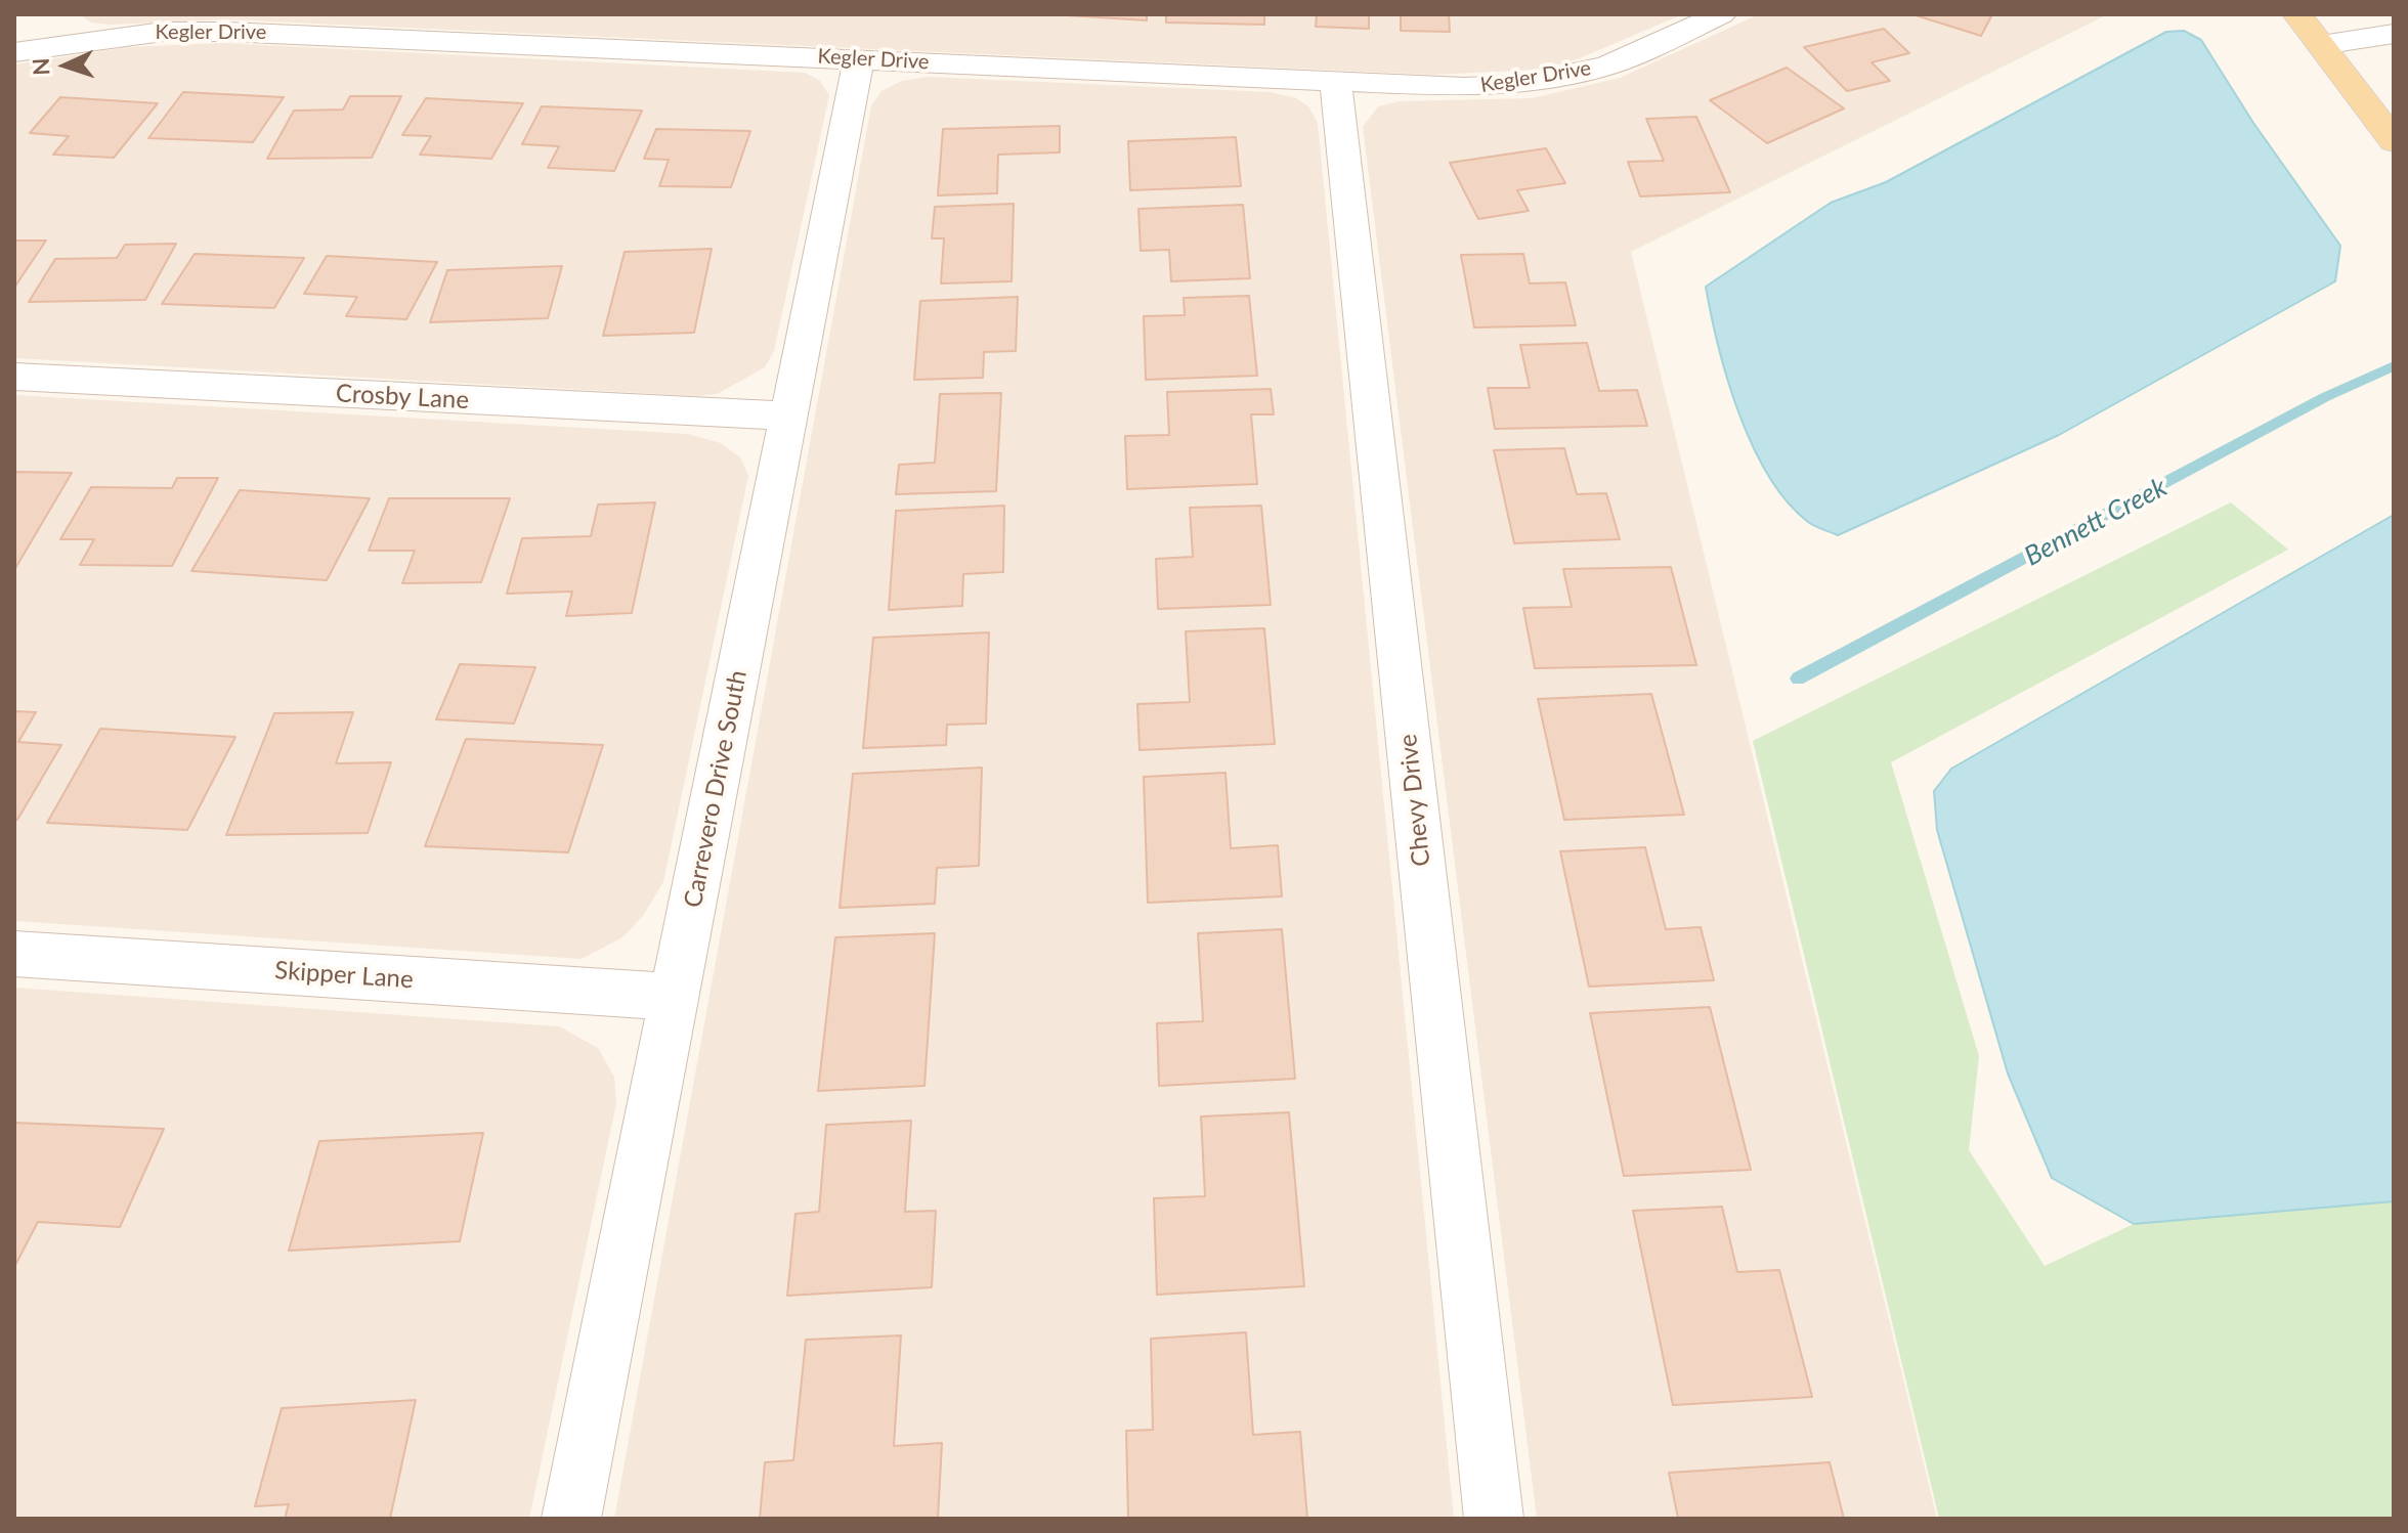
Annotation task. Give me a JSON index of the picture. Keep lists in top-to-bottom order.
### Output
{
  "streets": {
    "street": [
      "Kegler Drive",
      "Crosby Lane",
      "Carrevero Drive South",
      "Chevy Drive",
      "Skipper Lane"
    ]
  },
  "crossings": [
    ["Kegler Drive", "Carrevero Drive South"],
    ["Kegler Drive", "Chevy Drive"],
    ["Crosby Lane", "Carrevero Drive South"],
    ["Carrevero Drive South", "Skipper Lane"]
  ],
  "water": ["Bennett Creek"],
  "north": "left"
}
